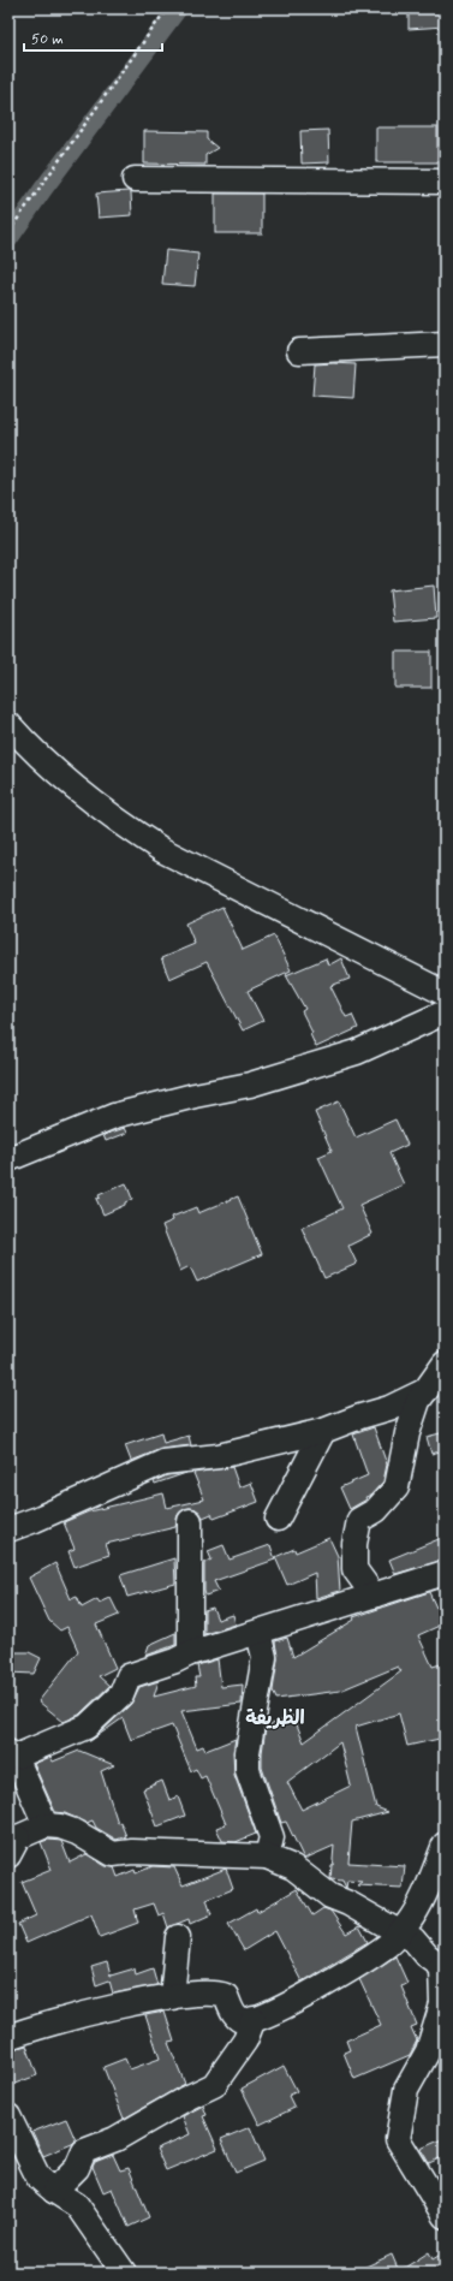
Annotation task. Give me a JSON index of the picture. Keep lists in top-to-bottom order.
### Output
{
  "districts": ["الظريفة"],
  "scale_bar": "50 m"
}
